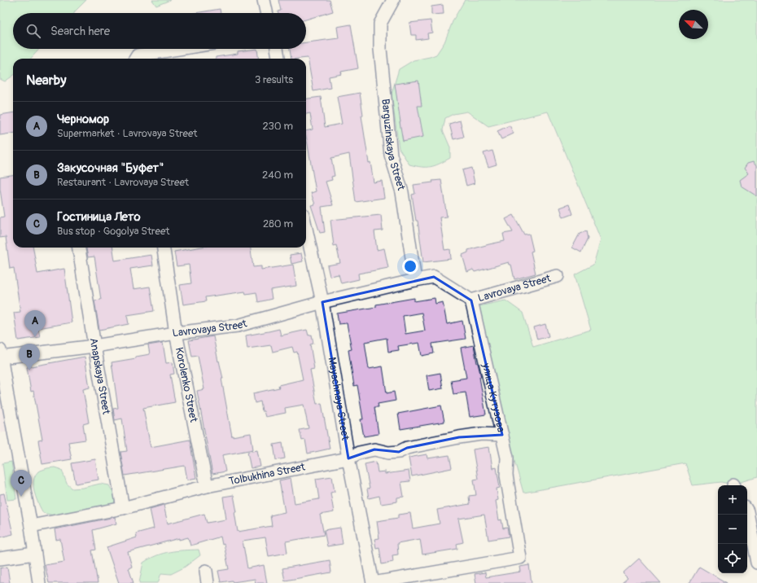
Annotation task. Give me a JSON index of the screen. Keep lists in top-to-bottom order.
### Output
{
  "streets": {
    "street": [
      "Barguzinskaya Street",
      "Lavrovaya Street",
      "Anapskaya Street",
      "Korolenko Street",
      "Mayachnaya Street",
      "улица Кутузова",
      "Tolbukhina Street"
    ]
  },
  "crossings": [
    ["Barguzinskaya Street", "Lavrovaya Street"],
    ["Lavrovaya Street", "Anapskaya Street"],
    ["Lavrovaya Street", "Korolenko Street"],
    ["Lavrovaya Street", "Mayachnaya Street"],
    ["Lavrovaya Street", "улица Кутузова"],
    ["Anapskaya Street", "Tolbukhina Street"],
    ["Korolenko Street", "Tolbukhina Street"],
    ["Mayachnaya Street", "улица Кутузова"],
    ["Mayachnaya Street", "Tolbukhina Street"],
    ["улица Кутузова", "Tolbukhina Street"]
  ],
  "north": "top left",
  "page": {
    "search": "Search here",
    "heading": ["Nearby", "3 results"],
    "list": [
      {
        "mark": "A",
        "name": "Черномор",
        "note": "Supermarket · Lavrovaya Street",
        "value": "230 m"
      },
      {
        "mark": "B",
        "name": "Закусочная \"Буфет\"",
        "note": "Restaurant · Lavrovaya Street",
        "value": "240 m"
      },
      {
        "mark": "C",
        "name": "Гостиница Лето",
        "note": "Bus stop · Gogolya Street",
        "value": "280 m"
      }
    ],
    "pins": ["A", "B", "C"],
    "map_buttons": ["+", "−"]
  }
}
